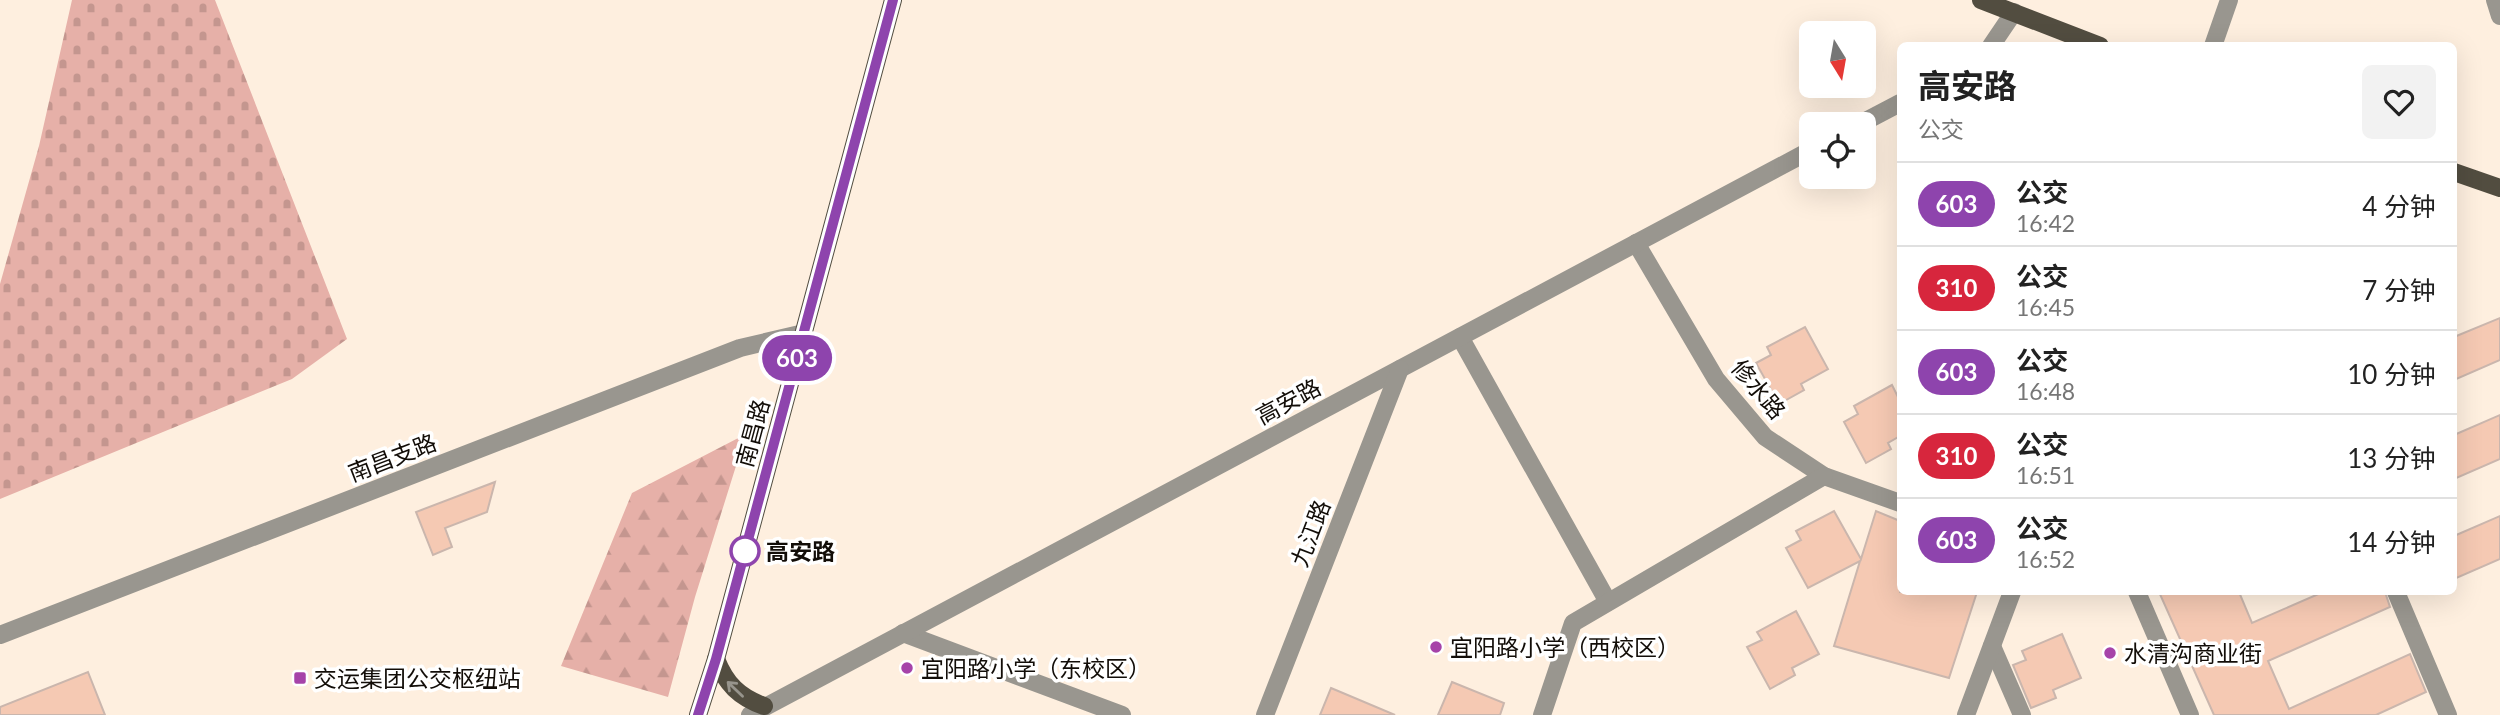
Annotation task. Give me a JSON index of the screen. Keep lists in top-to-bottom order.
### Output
{
  "streets": {
    "main road": ["南昌路"],
    "street": [
      "修水路",
      "高安路",
      "南昌支路",
      "九江路"
    ]
  },
  "crossings": [
    ["修水路", "高安路"],
    ["高安路", "九江路"],
    ["南昌路", "南昌支路"]
  ],
  "places": {
    "other": [
      "高安路",
      "宜阳路小学（西校区）",
      "水清沟商业街",
      "宜阳路小学（东校区）"
    ],
    "transit": ["交运集团公交枢纽站"]
  },
  "lines": ["bus line 603"],
  "north": "bottom",
  "page": {
    "on_map": "603",
    "heading": ["高安路", "公交"],
    "list": [
      {
        "mark": "603",
        "name": "公交",
        "note": "16:42",
        "value": "4 分钟"
      },
      {
        "mark": "310",
        "name": "公交",
        "note": "16:45",
        "value": "7 分钟"
      },
      {
        "mark": "603",
        "name": "公交",
        "note": "16:48",
        "value": "10 分钟"
      },
      {
        "mark": "310",
        "name": "公交",
        "note": "16:51",
        "value": "13 分钟"
      },
      {
        "mark": "603",
        "name": "公交",
        "note": "16:52",
        "value": "14 分钟"
      }
    ]
  }
}
